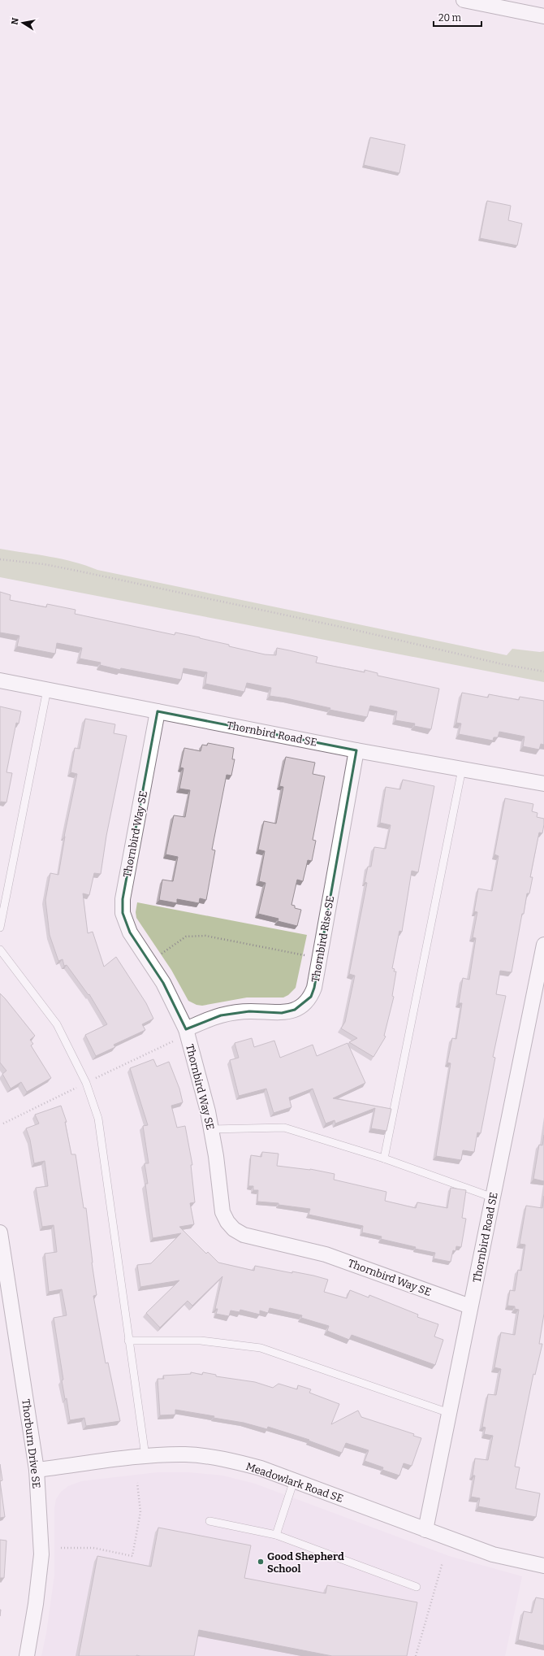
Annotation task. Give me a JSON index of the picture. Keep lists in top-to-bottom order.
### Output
{
  "streets": {
    "street": [
      "Thornbird Road SE",
      "Thornbird Way SE",
      "Thornbird Rise SE",
      "Thorburn Drive SE",
      "Meadowlark Road SE"
    ]
  },
  "crossings": [
    ["Thornbird Road SE", "Thornbird Way SE"],
    ["Thornbird Road SE", "Thornbird Rise SE"],
    ["Thornbird Road SE", "Meadowlark Road SE"],
    ["Thornbird Way SE", "Thornbird Rise SE"],
    ["Thorburn Drive SE", "Meadowlark Road SE"]
  ],
  "places": ["Good Shepherd School"],
  "scale_bar": "20 m",
  "north": "left"
}
